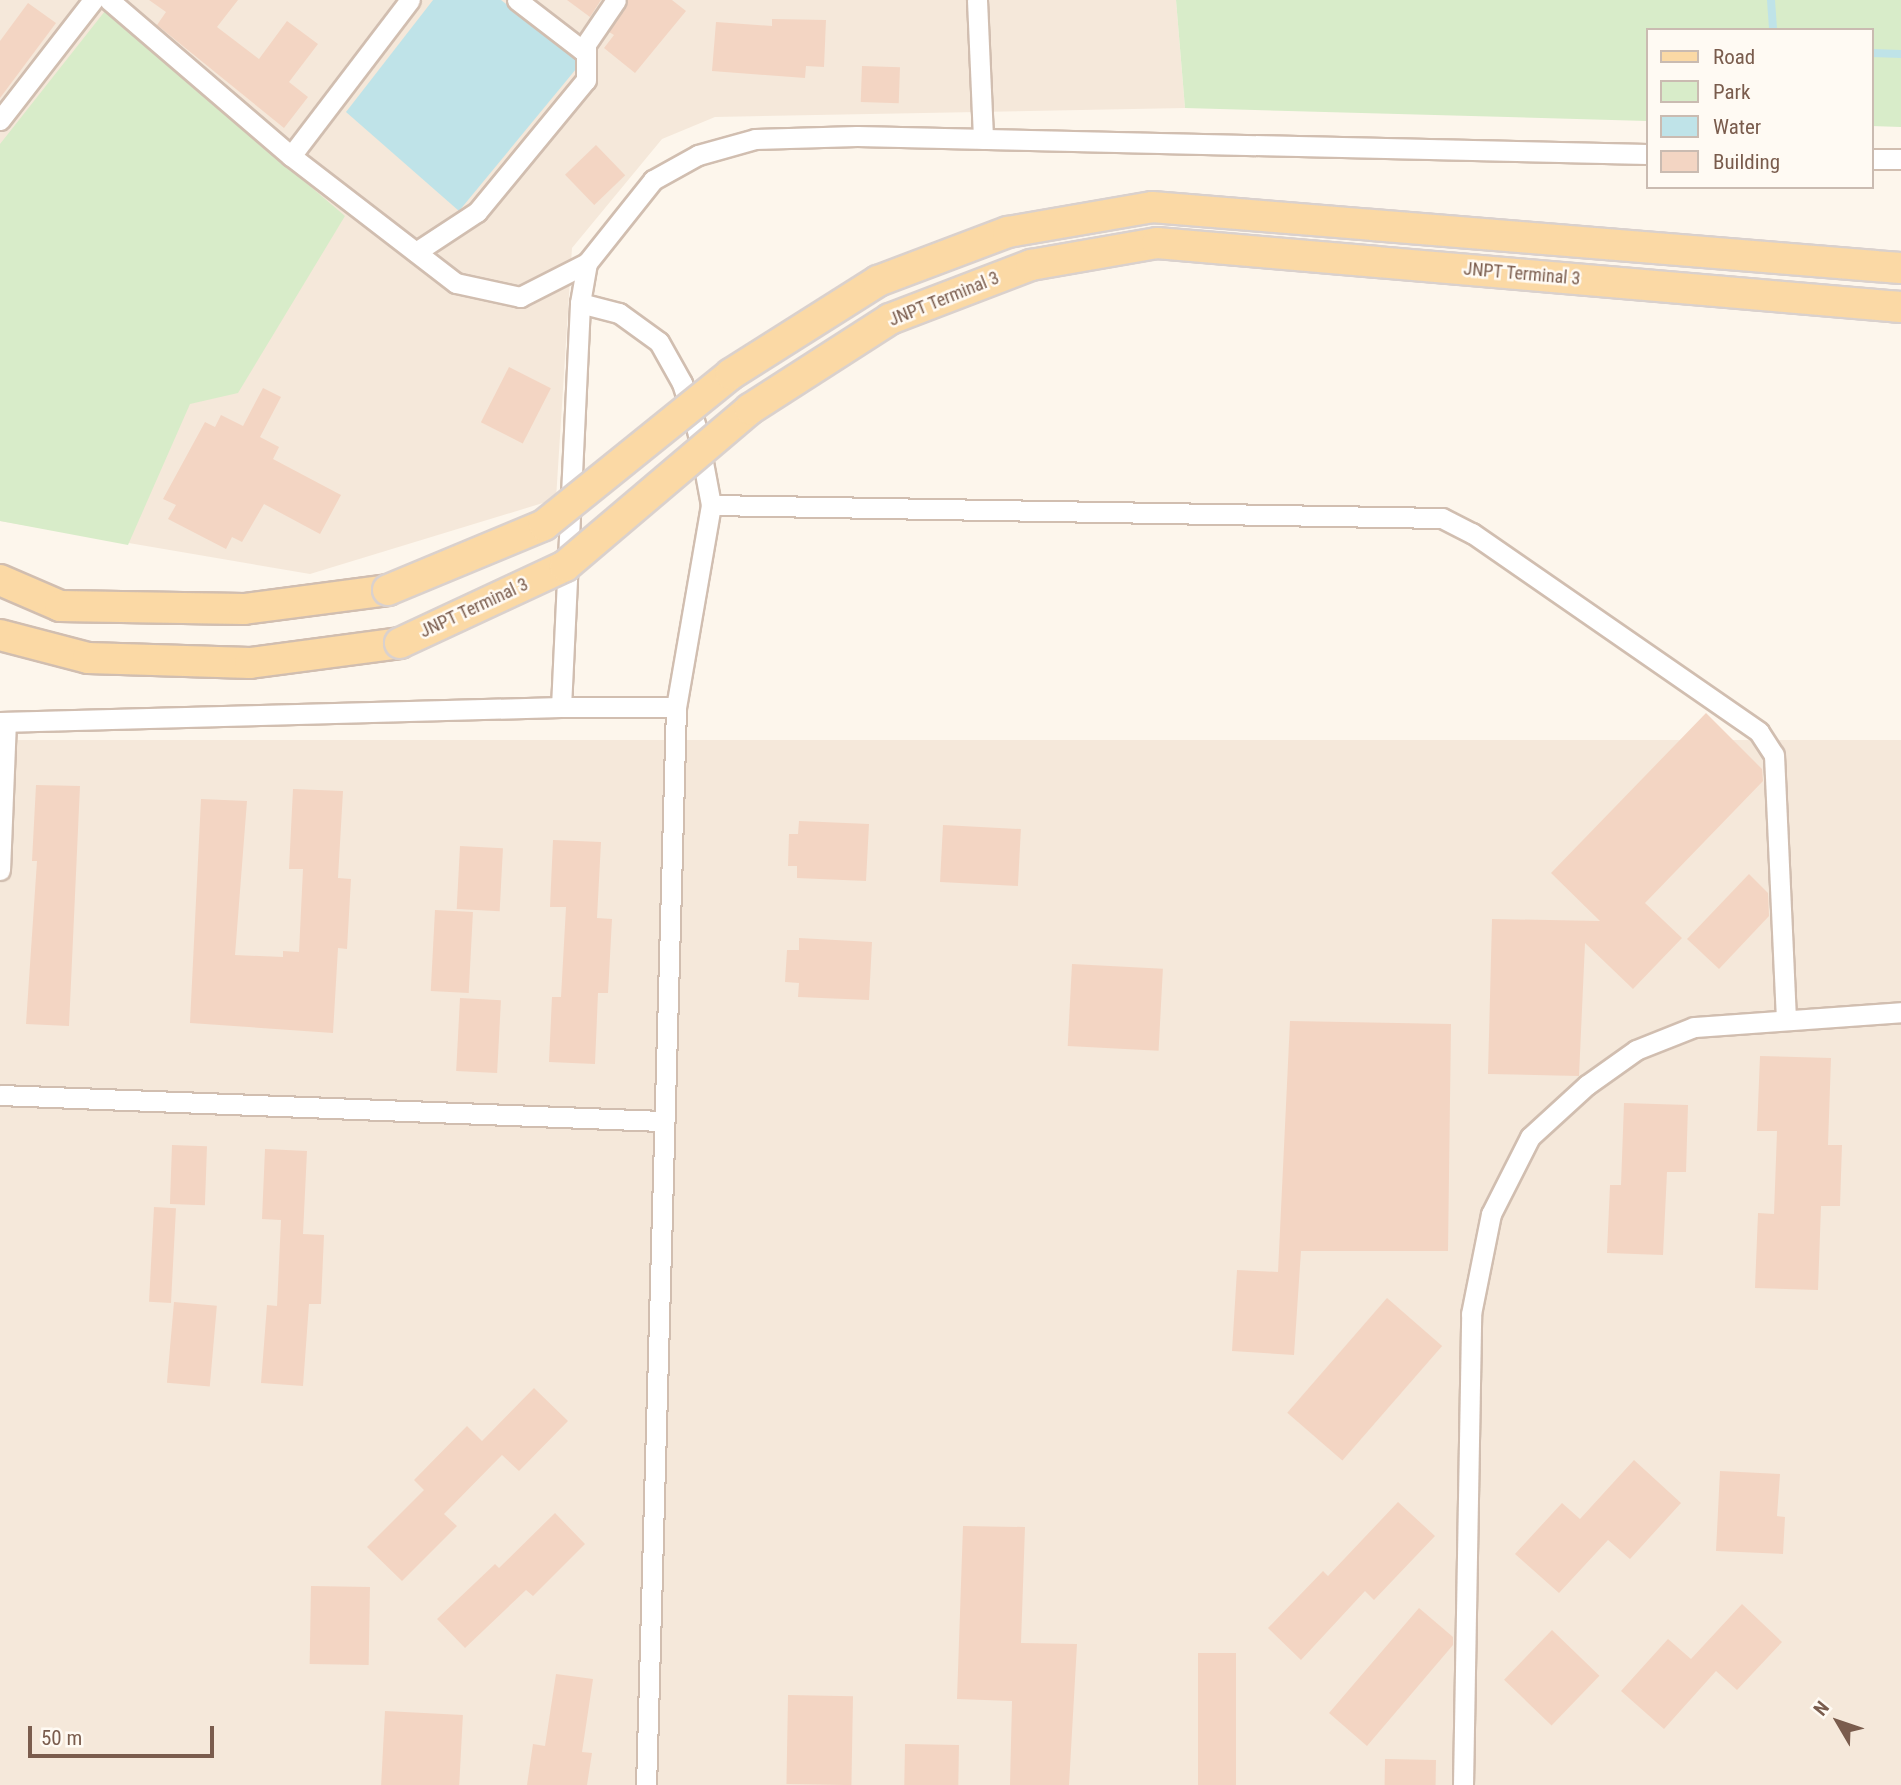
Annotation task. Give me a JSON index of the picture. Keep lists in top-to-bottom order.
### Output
{
  "streets": {
    "main road": ["JNPT Terminal 3"]
  },
  "legend": [
    "Road",
    "Park",
    "Water",
    "Building"
  ],
  "scale_bar": "50 m",
  "north": "top left"
}
